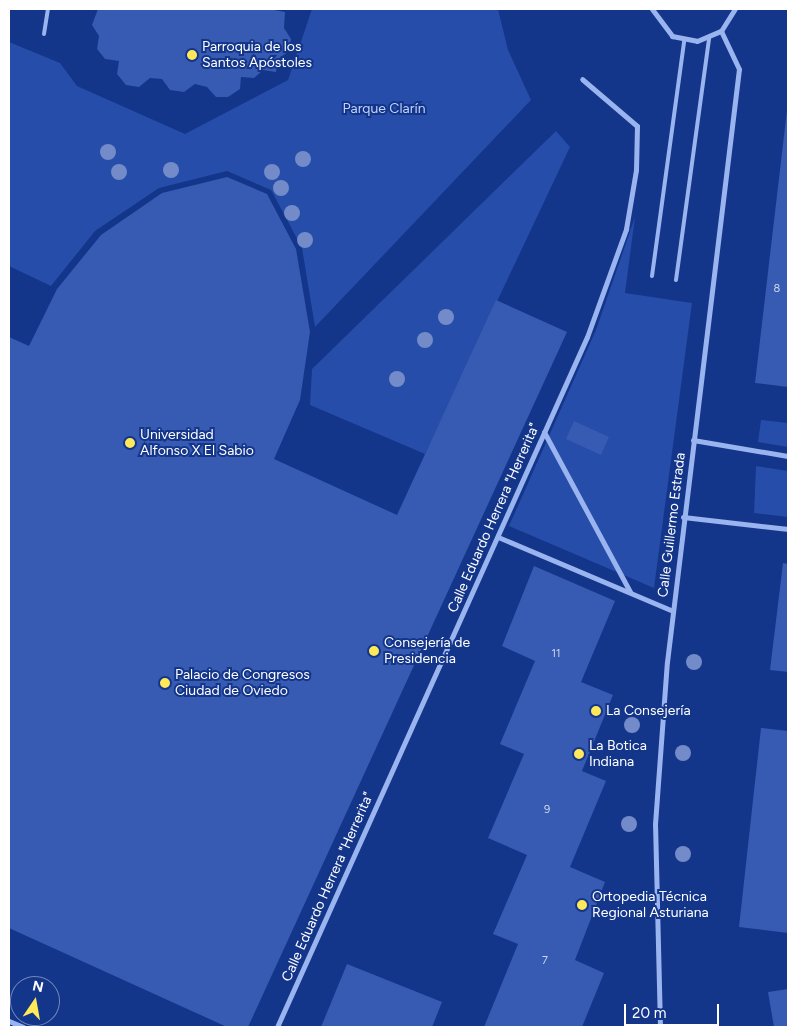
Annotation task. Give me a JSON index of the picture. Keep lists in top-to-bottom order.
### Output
{
  "streets": {
    "street": ["Calle Eduardo Herrera \"Herrerita\"", "Calle Guillermo Estrada"]
  },
  "parks": ["Parque Clarín"],
  "places": [
    "Parroquia de los Santos Apóstoles",
    "Universidad Alfonso X El Sabio",
    "Consejería de Presidencia",
    "Palacio de Congresos Ciudad de Oviedo",
    "La Consejería",
    "La Botica Indiana",
    "Ortopedia Técnica Regional Asturiana"
  ],
  "house_numbers": [
    "8",
    "11",
    "9",
    "7"
  ],
  "scale_bar": "20 m",
  "north": "top"
}
